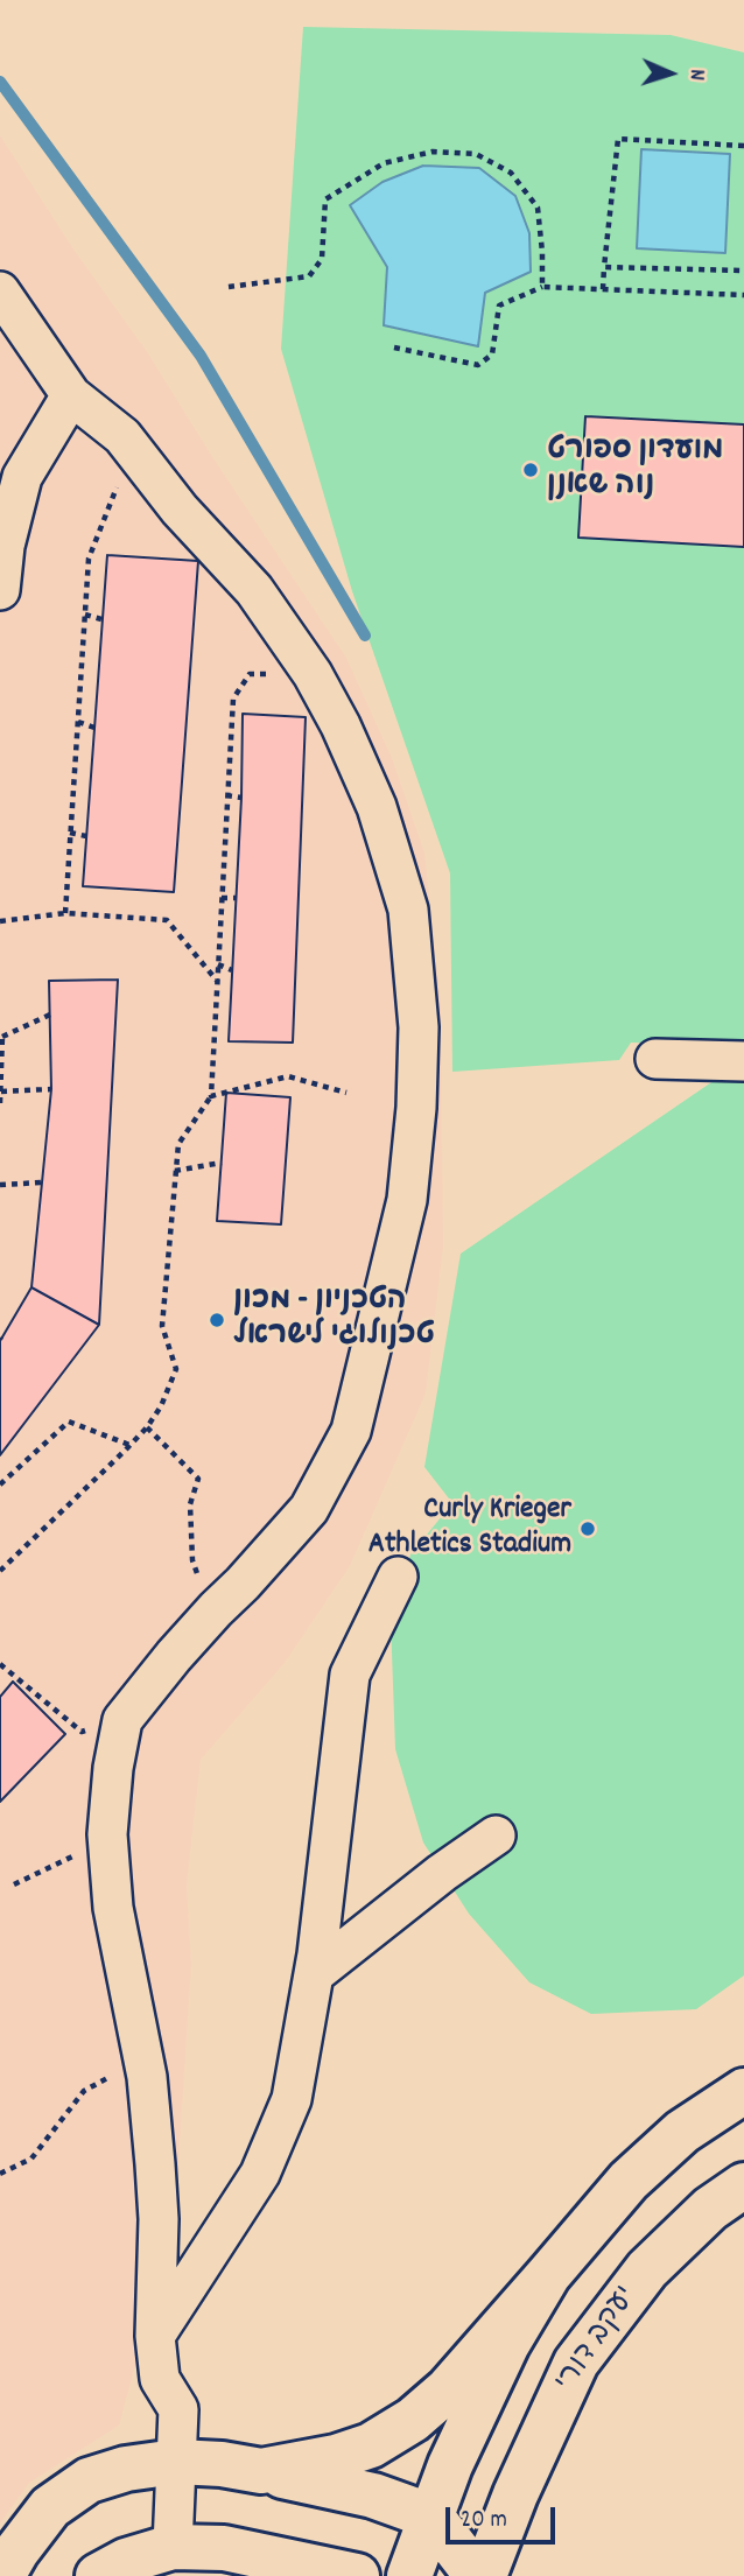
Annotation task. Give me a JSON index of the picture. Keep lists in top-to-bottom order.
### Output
{
  "streets": {
    "main road": ["יעקב דורי"]
  },
  "places": ["מועדון ספורט נוה שאנן", "הטכניון - מכון טכנולוגי לישראל", "Curly Krieger Athletics Stadium"],
  "scale_bar": "20 m",
  "north": "right"
}
